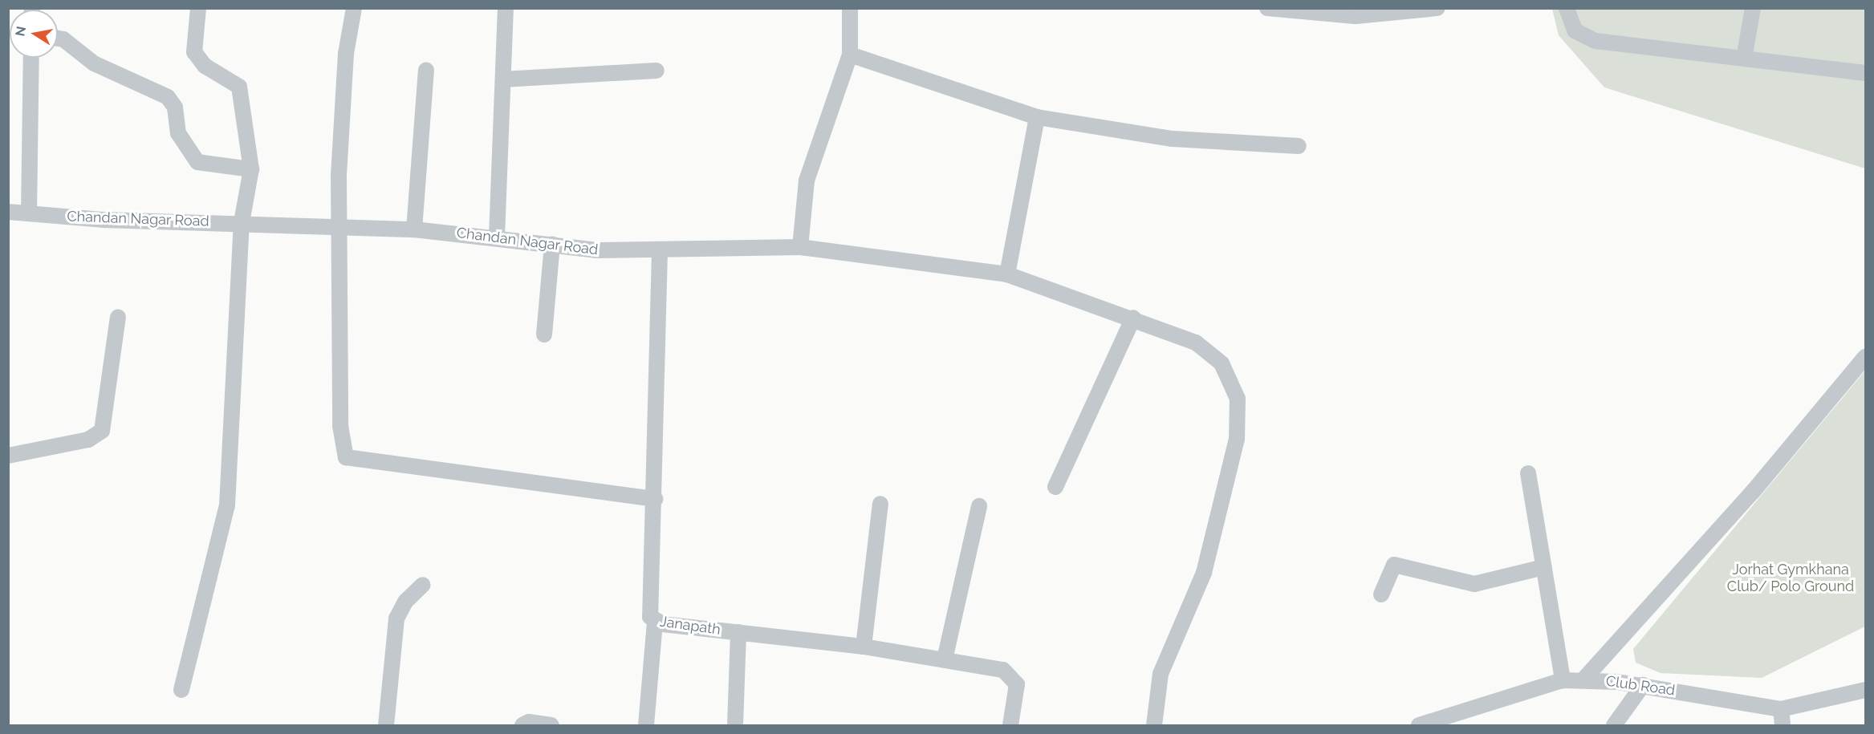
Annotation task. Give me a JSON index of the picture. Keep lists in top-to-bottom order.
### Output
{
  "streets": {
    "street": ["Chandan Nagar Road", "Janapath", "Club Road"]
  },
  "crossings": [
    ["Chandan Nagar Road", "Janapath"]
  ],
  "parks": ["Jorhat Gymkhana Club/ Polo Ground"],
  "north": "left"
}
